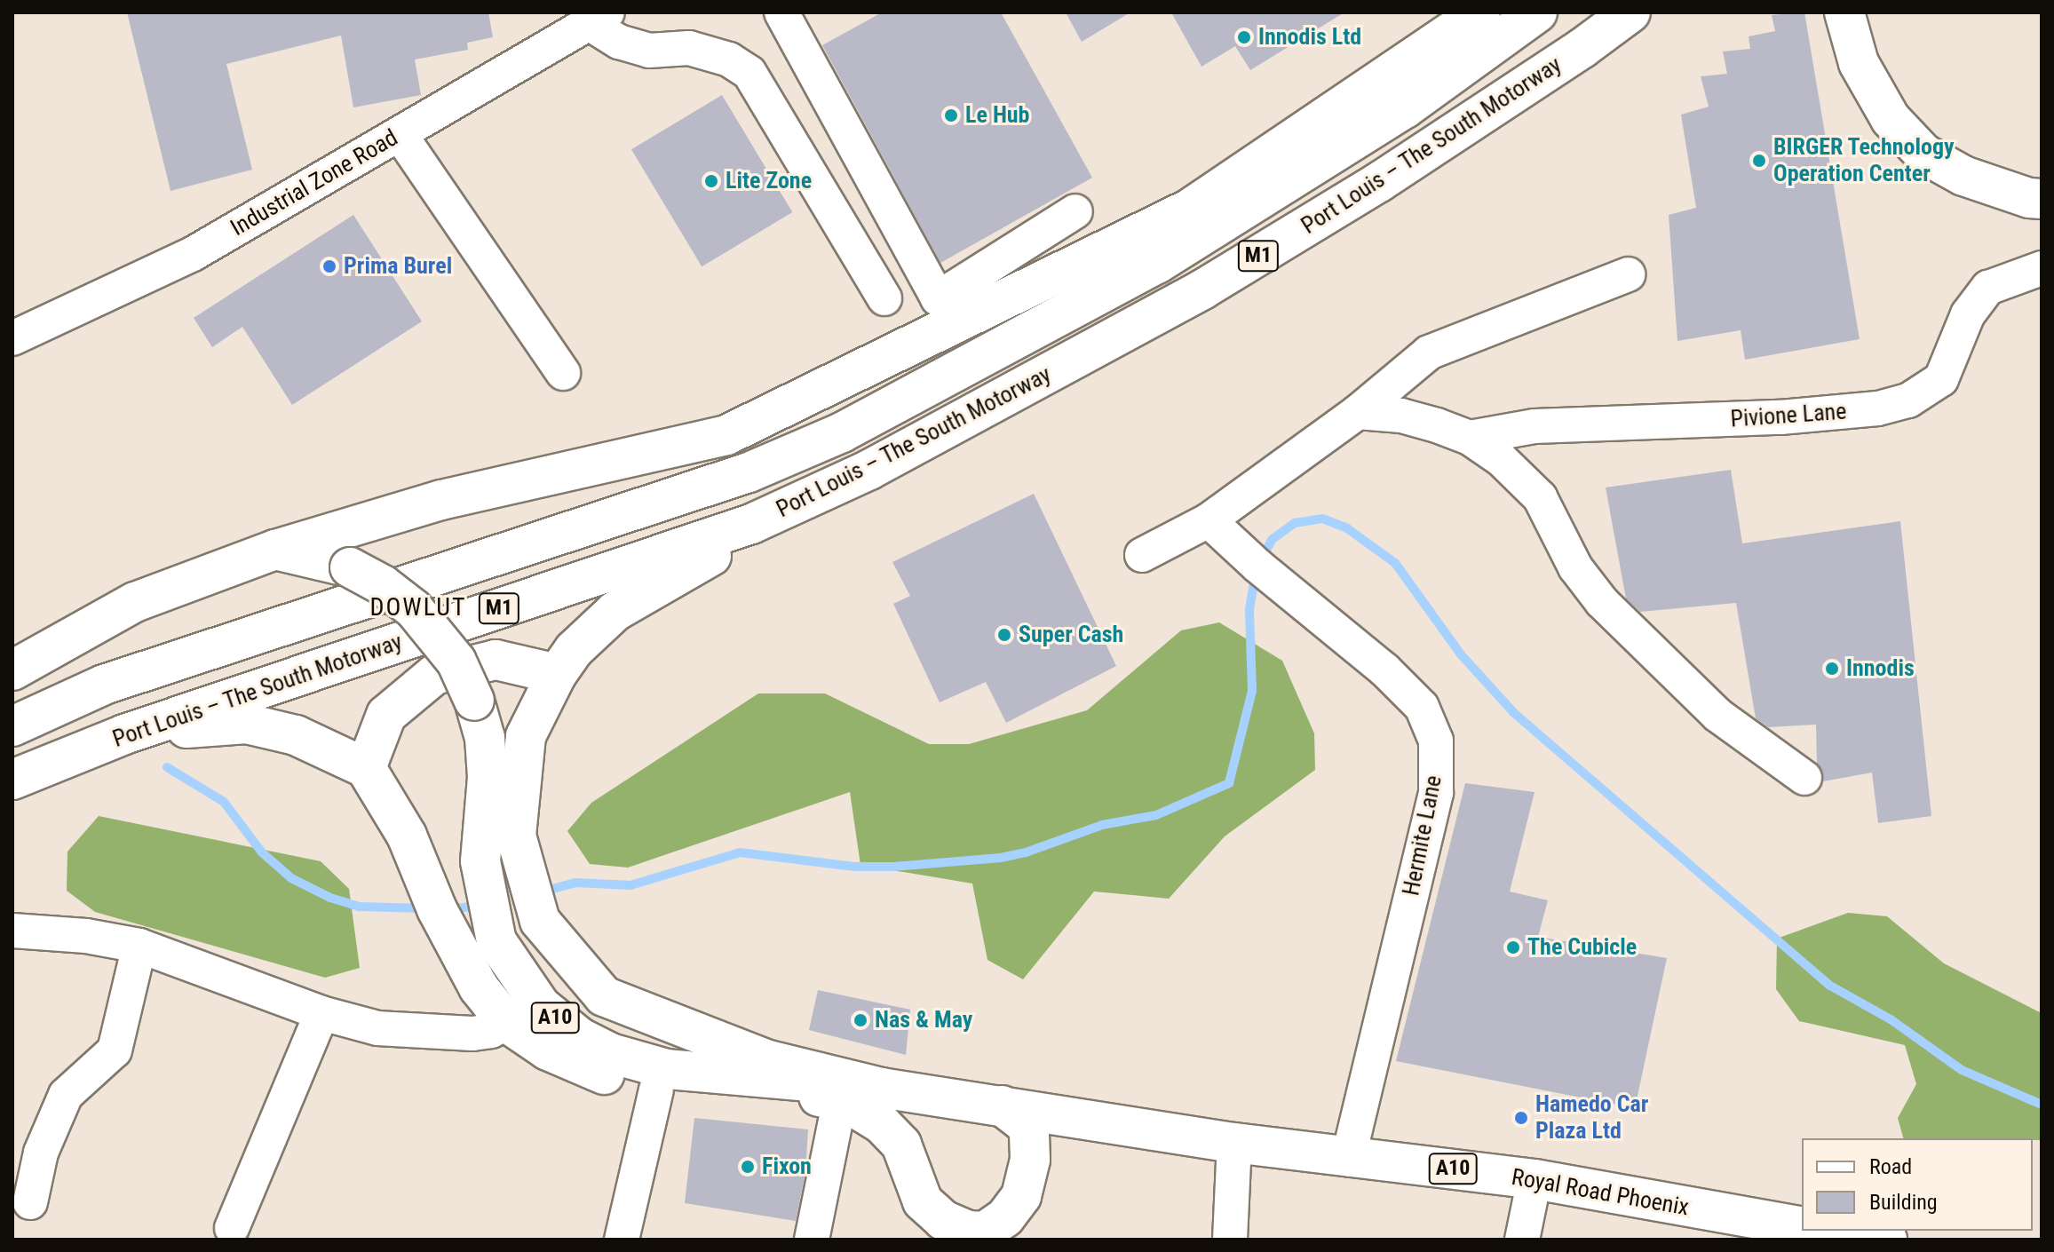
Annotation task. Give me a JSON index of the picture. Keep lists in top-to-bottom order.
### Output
{
  "streets": {
    "main road": [
      "Port Louis – The South Motorway",
      "M1",
      "A10",
      "Royal Road Phoenix"
    ],
    "street": ["Industrial Zone Road", "Pivione Lane", "Hermite Lane"]
  },
  "crossings": [
    ["Hermite Lane", "Royal Road Phoenix"],
    ["A10", "Royal Road Phoenix"]
  ],
  "districts": ["DOWLUT"],
  "places": [
    "Innodis Ltd",
    "Le Hub",
    "BIRGER Technology Operation Center",
    "Lite Zone",
    "Prima Burel",
    "Super Cash",
    "Innodis",
    "The Cubicle",
    "Nas & May",
    "Hamedo Car Plaza Ltd",
    "Fixon"
  ],
  "legend": ["Road", "Building"]
}
